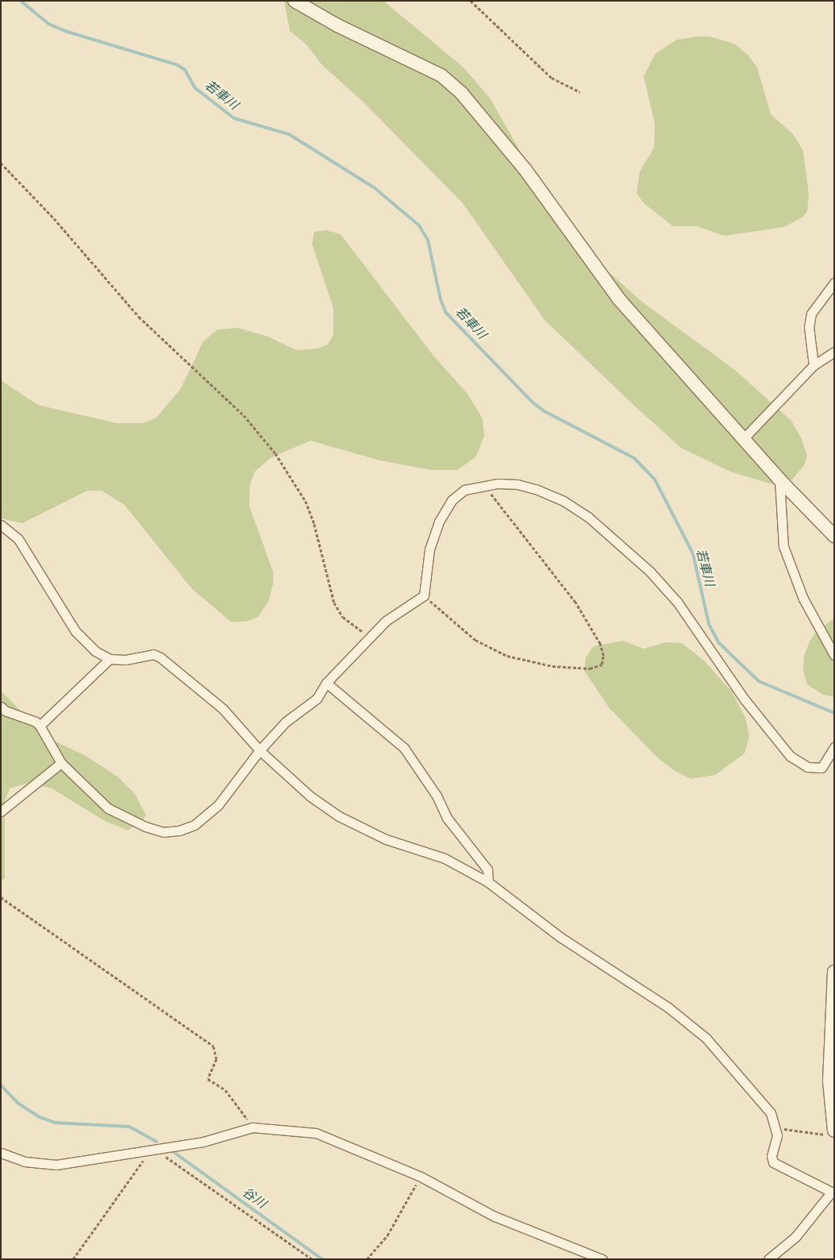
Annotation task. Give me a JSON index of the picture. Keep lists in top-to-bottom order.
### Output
{
  "water": ["若車川", "谷川"]
}
